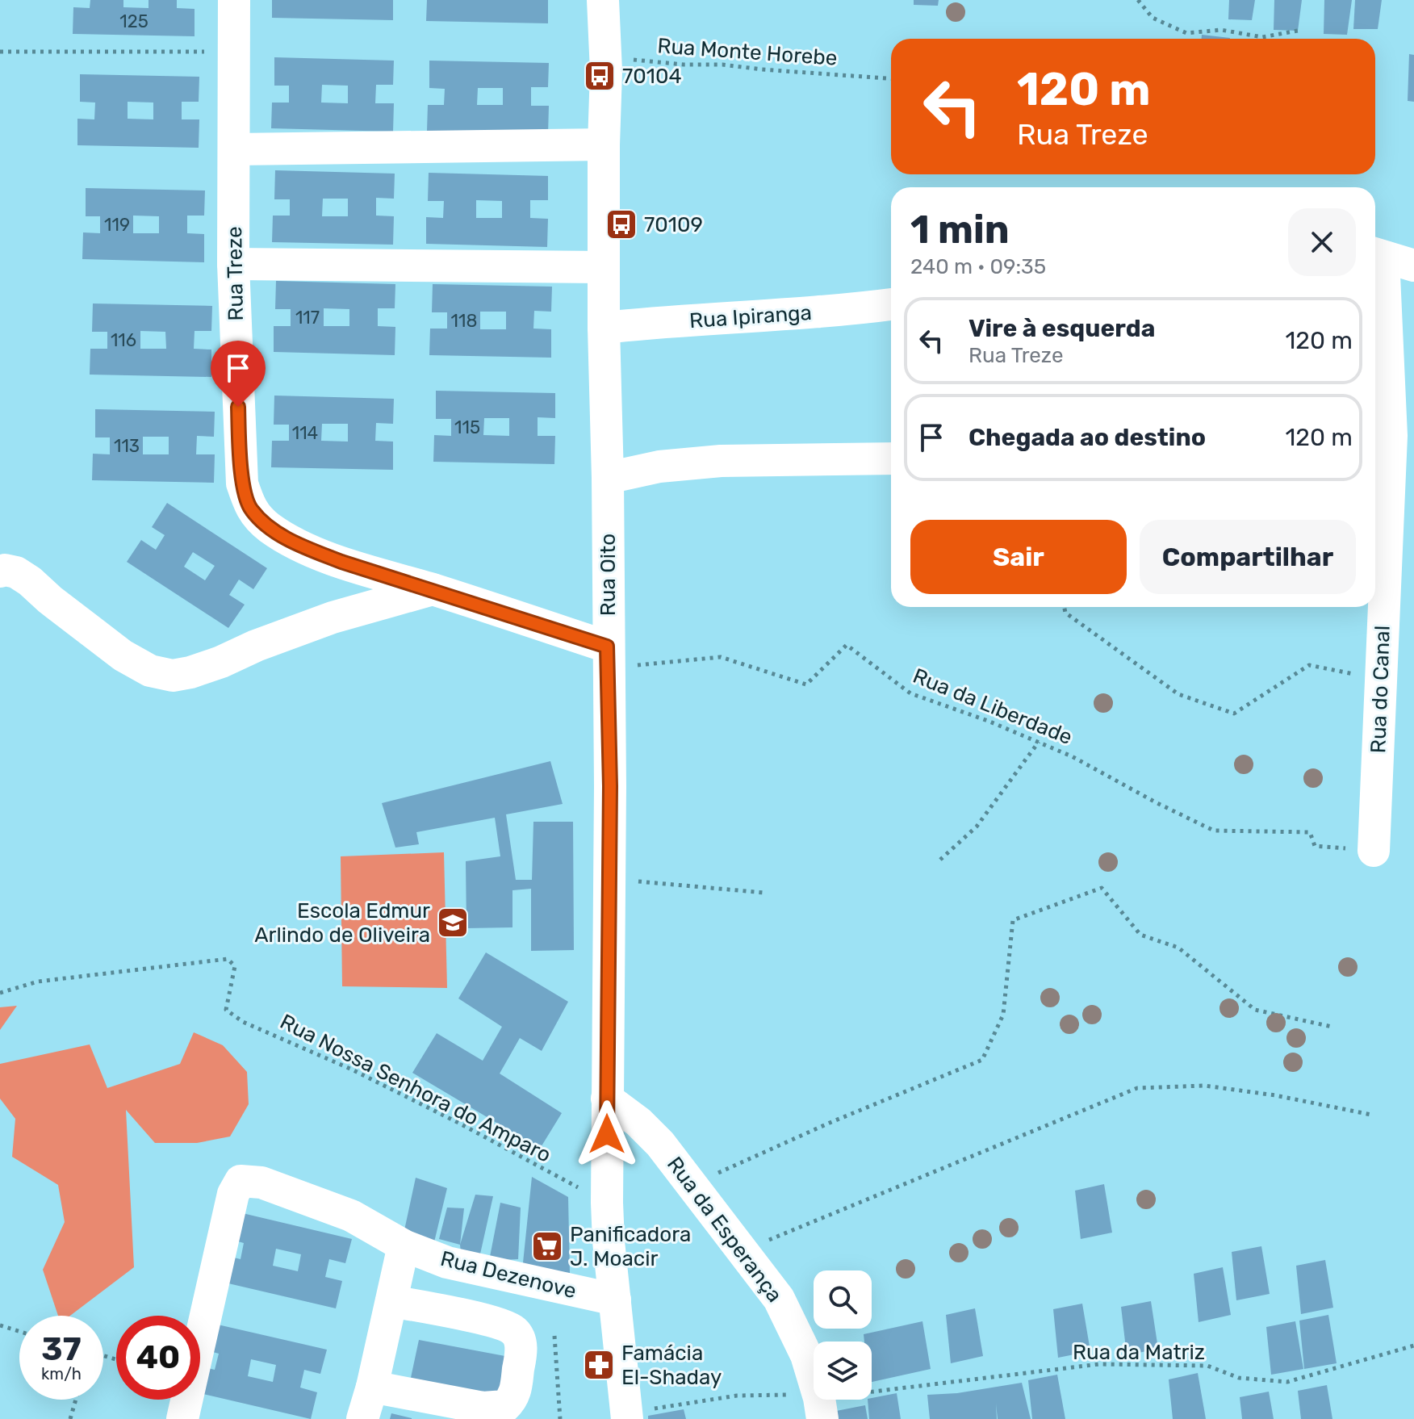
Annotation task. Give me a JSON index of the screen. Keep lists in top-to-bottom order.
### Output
{
  "streets": {
    "street": [
      "Rua Treze",
      "Rua Ipiranga",
      "Rua Oito",
      "Rua do Canal",
      "Rua da Esperança",
      "Rua Dezenove"
    ],
    "path": [
      "Rua Monte Horebe",
      "Rua da Liberdade",
      "Rua Nossa Senhora do Amparo",
      "Rua da Matriz"
    ]
  },
  "crossings": [
    ["Rua Monte Horebe", "Rua Oito"],
    ["Rua Treze", "Rua Oito"],
    ["Rua Treze", "Rua da Liberdade"],
    ["Rua Ipiranga", "Rua Oito"],
    ["Rua Oito", "Rua da Liberdade"],
    ["Rua Oito", "Rua Nossa Senhora do Amparo"],
    ["Rua Oito", "Rua da Esperança"],
    ["Rua Oito", "Rua Dezenove"],
    ["Rua Oito", "Rua da Matriz"],
    ["Rua do Canal", "Rua da Liberdade"],
    ["Rua da Esperança", "Rua da Matriz"]
  ],
  "places": {
    "bus stop": ["70104", "70109"],
    "school or university": ["Escola Edmur Arlindo de Oliveira"],
    "supermarket": ["Panificadora J. Moacir"],
    "pharmacy": ["Famácia El-Shaday"]
  },
  "house_numbers": [
    "125",
    "119",
    "117",
    "118",
    "116",
    "115",
    "114",
    "113"
  ],
  "page": {
    "turn": ["120 m", "Rua Treze"],
    "heading": ["1 min", "240 m · 09:35"],
    "list": [
      {
        "name": "Vire à esquerda",
        "note": "Rua Treze",
        "value": "120 m"
      },
      {
        "name": "Chegada ao destino",
        "value": "120 m"
      }
    ],
    "buttons": ["Sair", "Compartilhar"],
    "speed": "37 km/h",
    "limit": "40"
  }
}
